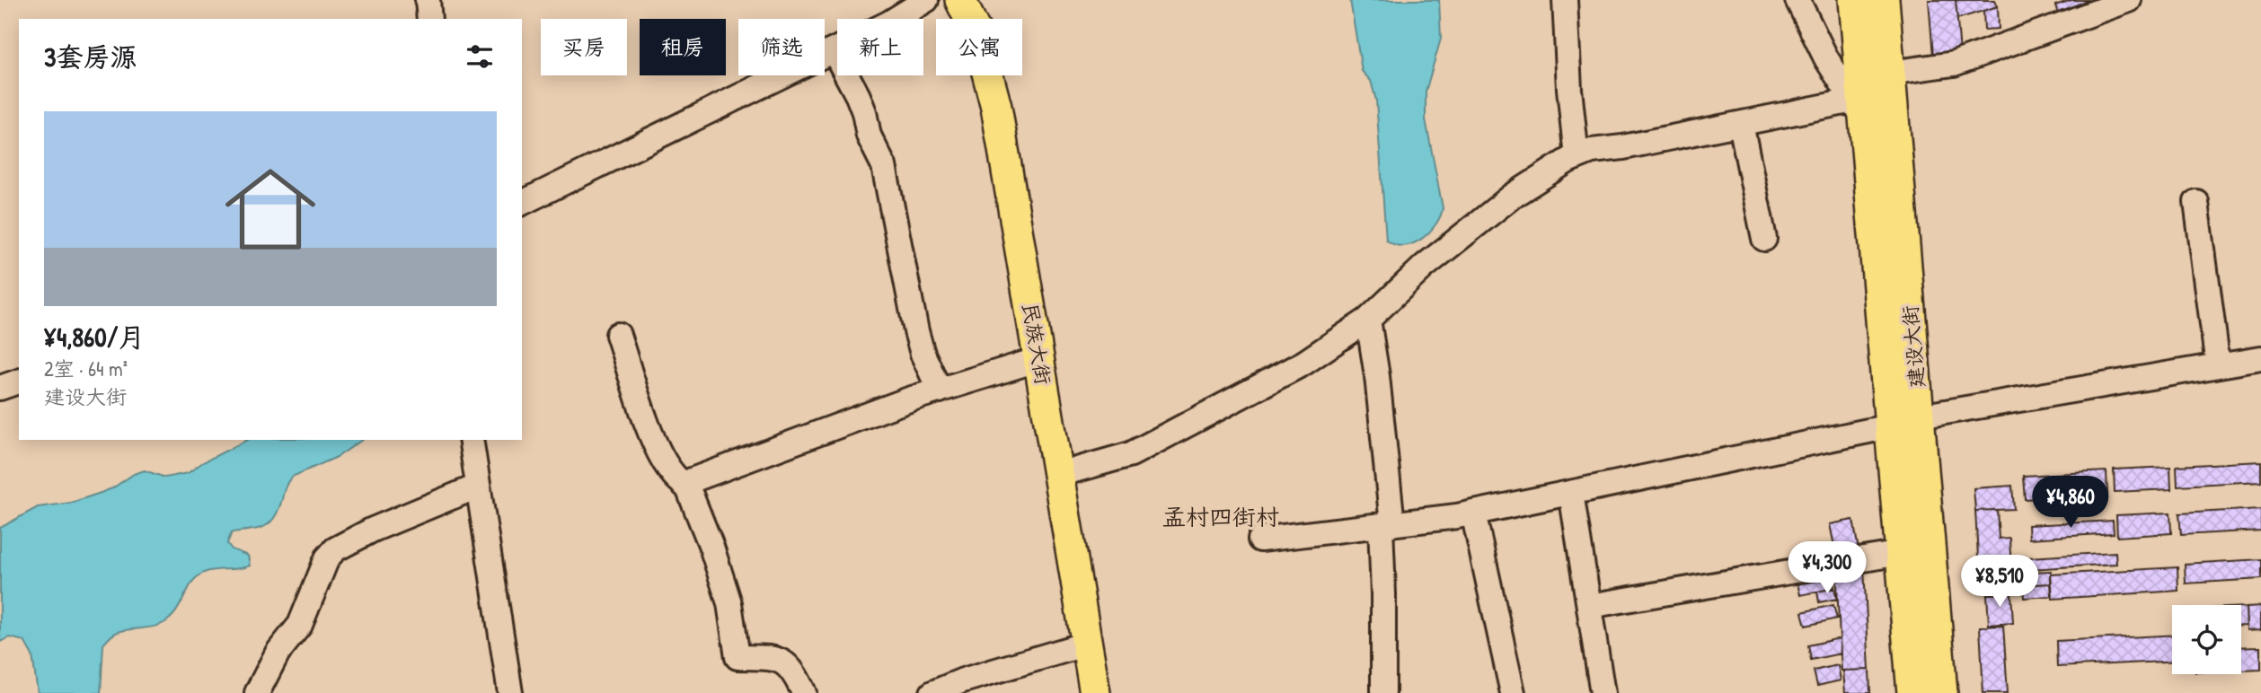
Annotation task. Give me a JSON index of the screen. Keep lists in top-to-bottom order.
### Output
{
  "streets": {
    "main road": ["民族大街", "建设大街"]
  },
  "districts": ["孟村四街村"],
  "page": {
    "chip": [
      "买房",
      "租房",
      "筛选",
      "新上",
      "公寓"
    ],
    "heading": "3套房源",
    "list": [
      {
        "name": "¥4,860/月",
        "note": "2室 · 64 m² · 建设大街"
      }
    ],
    "price": ["¥4,860", "¥4,300", "¥8,510"]
  }
}
